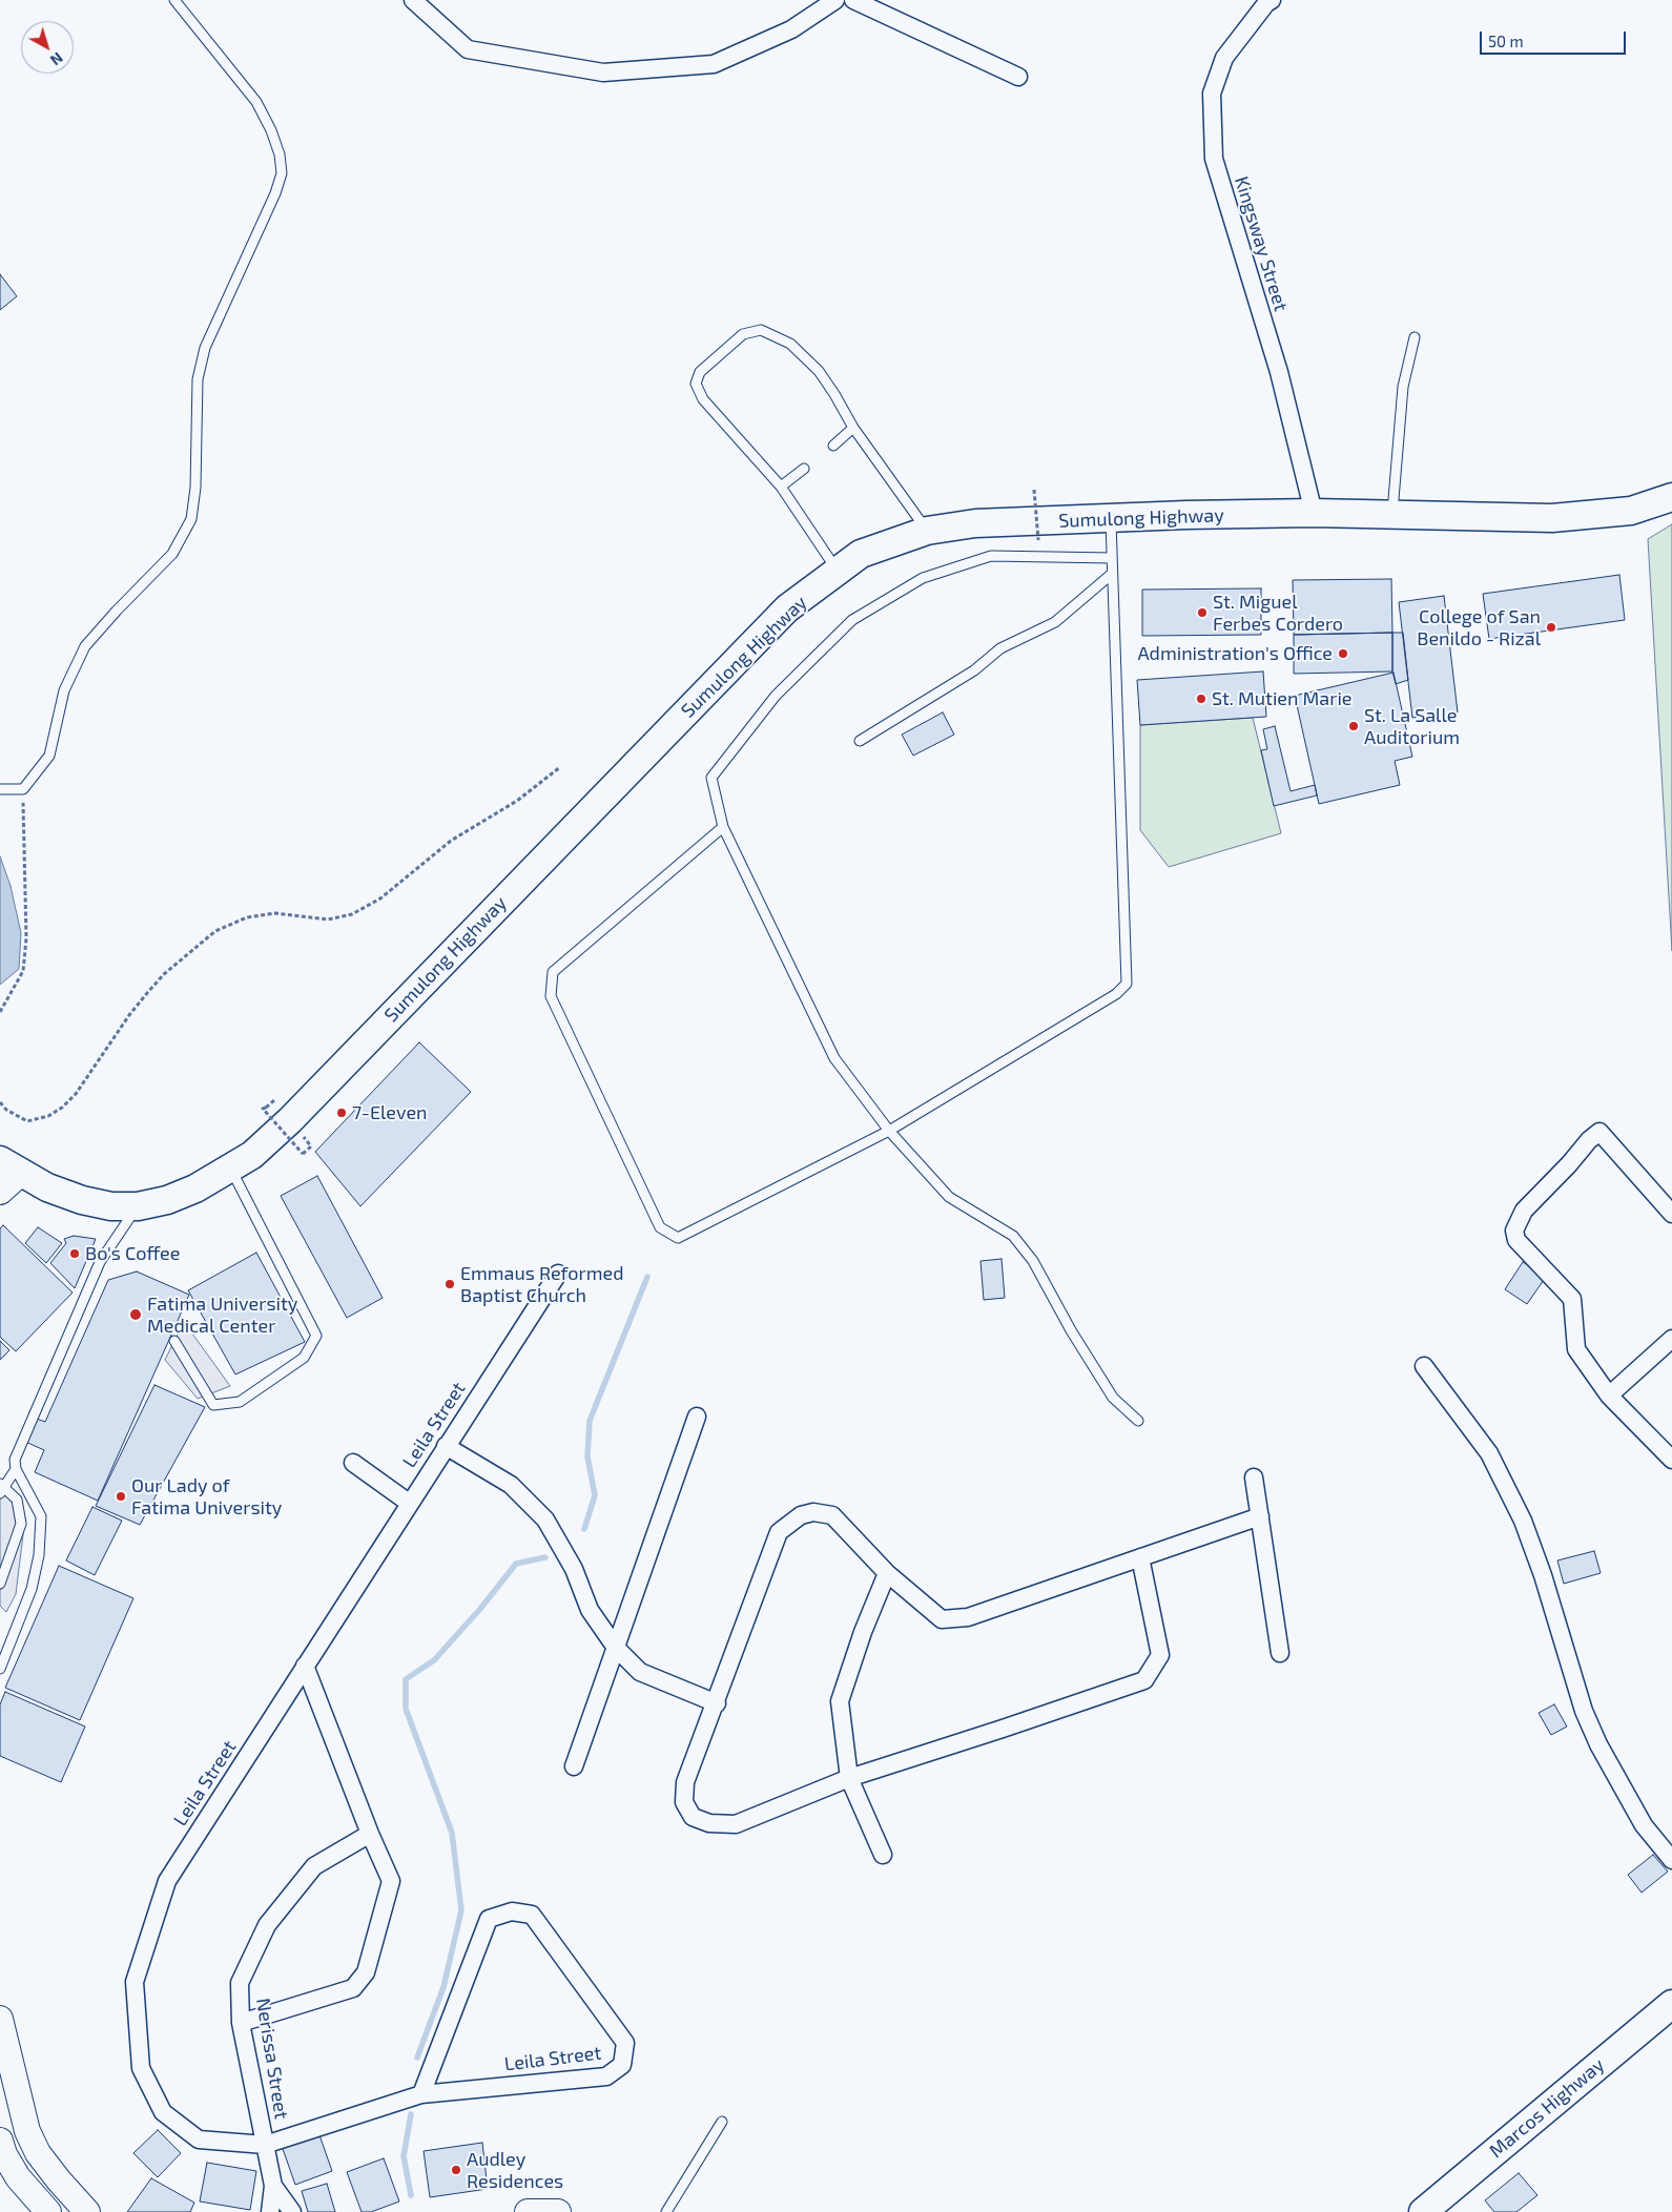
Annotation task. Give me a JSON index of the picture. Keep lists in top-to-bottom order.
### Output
{
  "streets": {
    "main road": ["Sumulong Highway", "Marcos Highway"],
    "street": ["Kingsway Street", "Leila Street", "Nerissa Street"]
  },
  "crossings": [
    ["Kingsway Street", "Sumulong Highway"],
    ["Leila Street", "Nerissa Street"]
  ],
  "places": [
    "St. Miguel Ferbes Cordero",
    "College of San Benildo - Rizal",
    "Administration's Office",
    "St. Mutien Marie",
    "St. La Salle Auditorium",
    "7-Eleven",
    "Bo's Coffee",
    "Emmaus Reformed Baptist Church",
    "Fatima University Medical Center",
    "Our Lady of Fatima University",
    "Audley Residences"
  ],
  "scale_bar": "50 m",
  "north": "bottom right"
}
